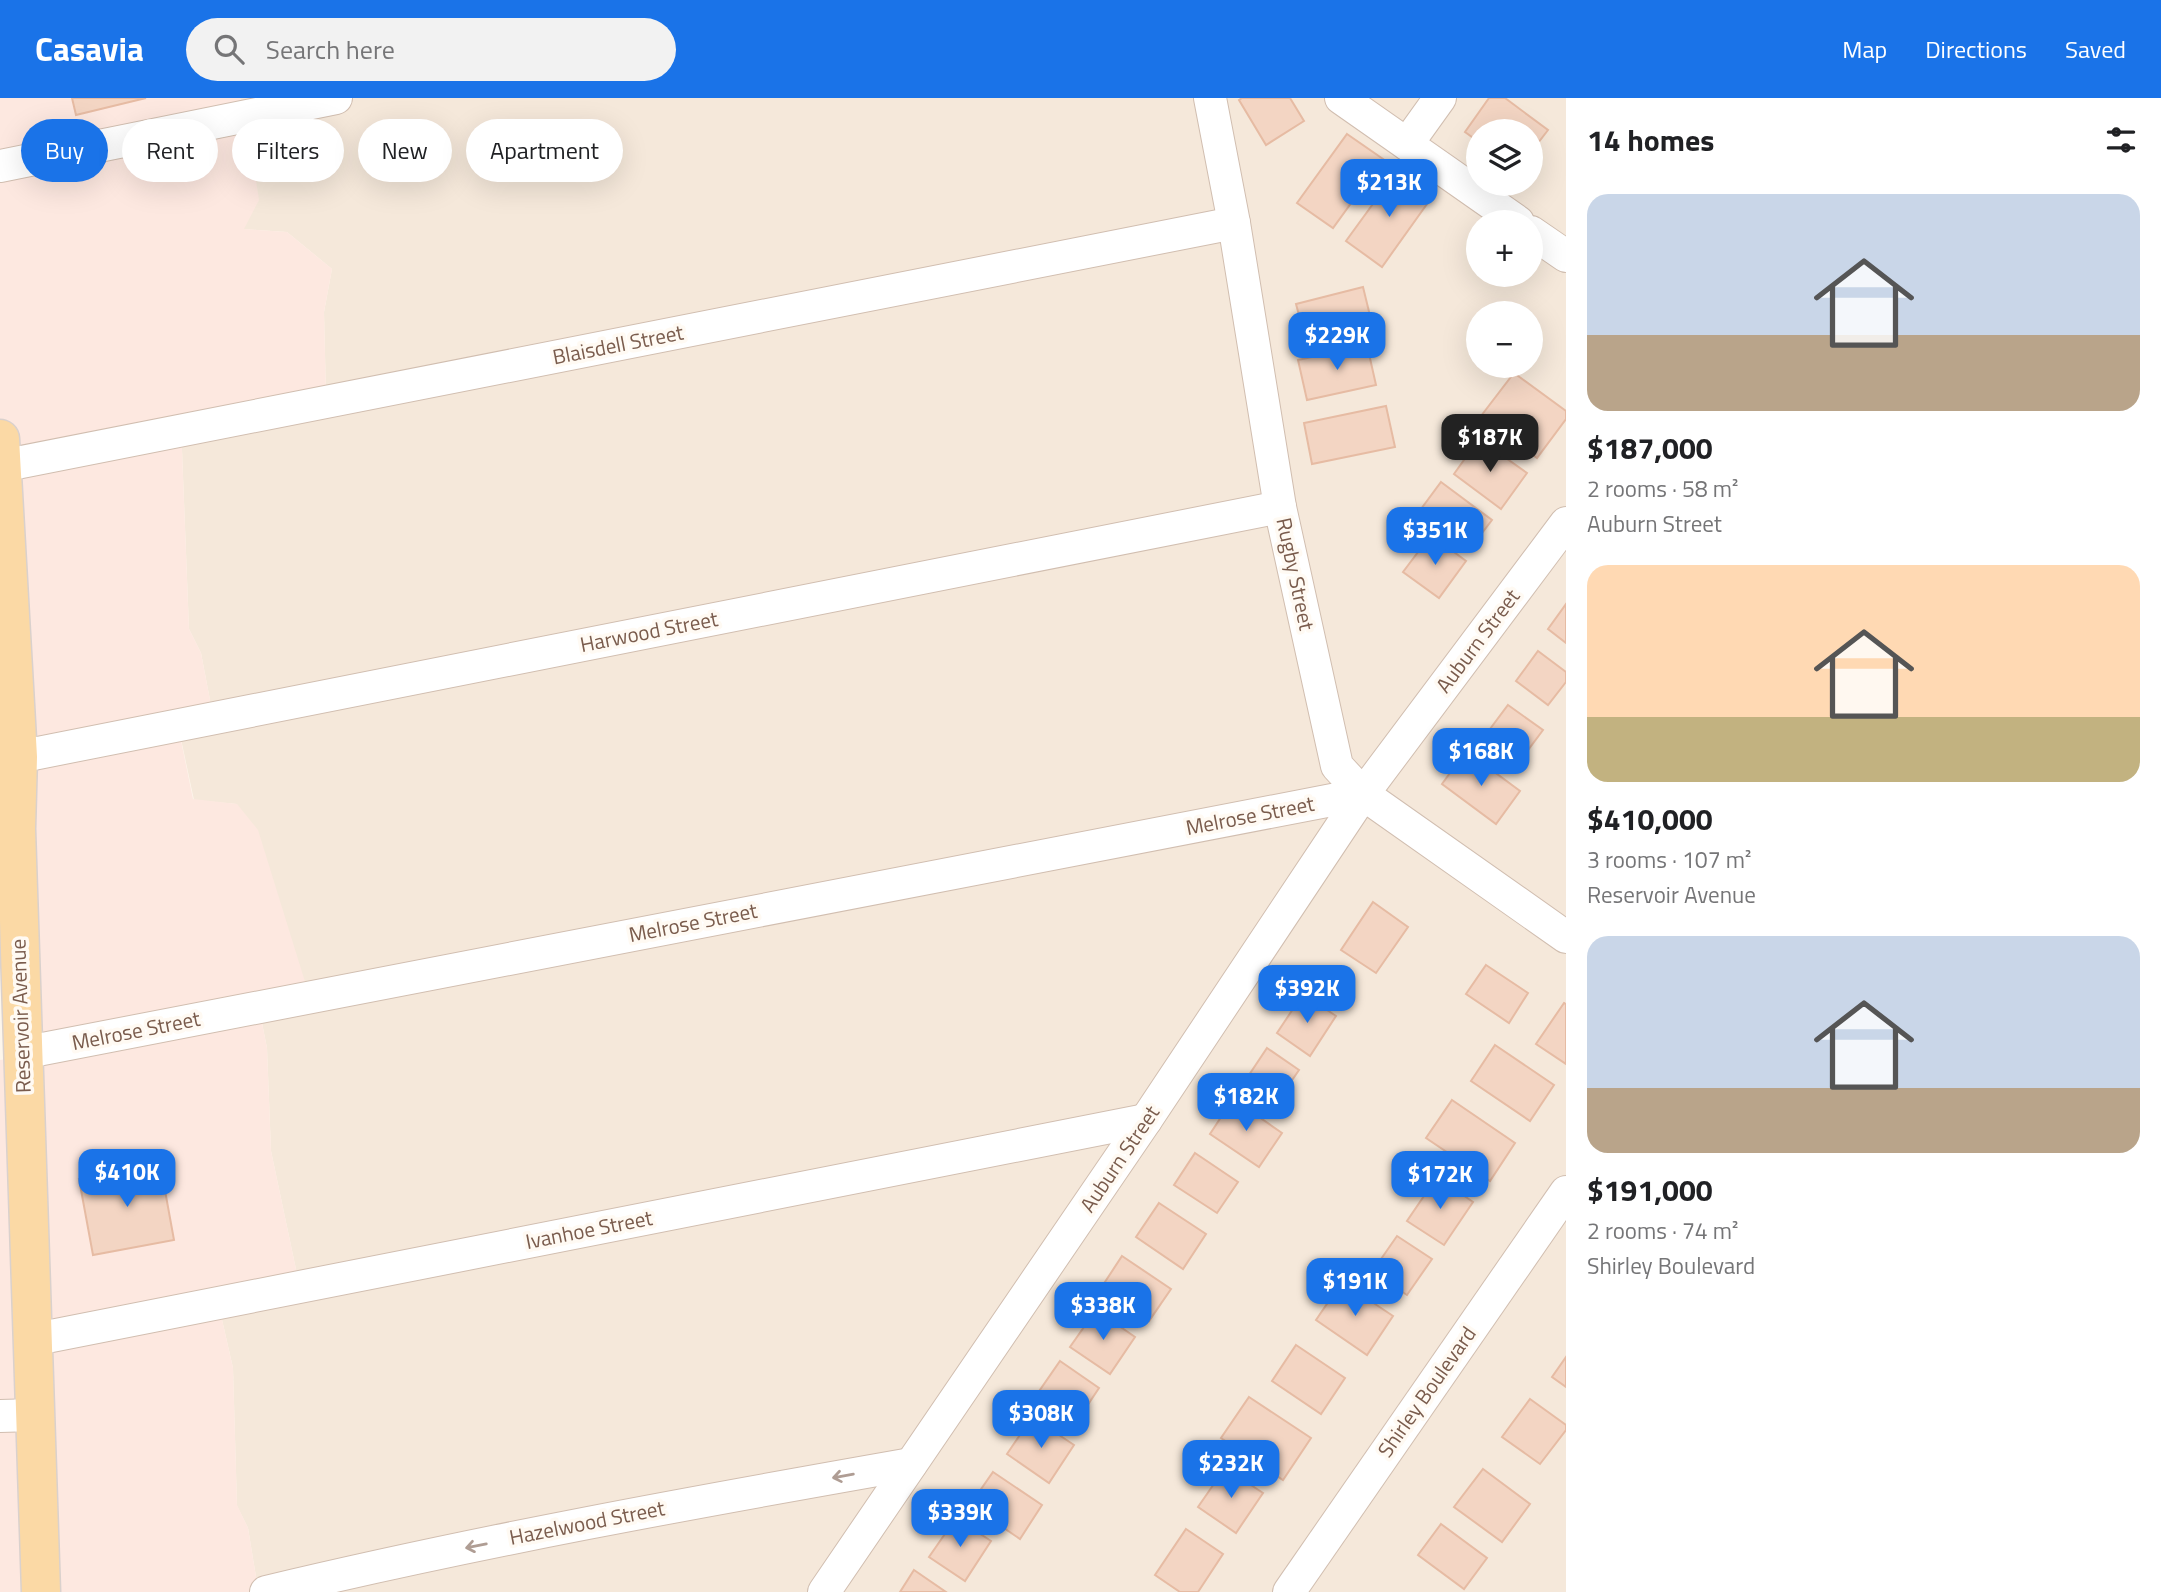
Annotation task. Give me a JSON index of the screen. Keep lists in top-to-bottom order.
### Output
{
  "streets": {
    "main road": ["Reservoir Avenue"],
    "street": [
      "Blaisdell Street",
      "Rugby Street",
      "Harwood Street",
      "Auburn Street",
      "Melrose Street",
      "Ivanhoe Street",
      "Shirley Boulevard",
      "Hazelwood Street"
    ]
  },
  "crossings": [
    ["Blaisdell Street", "Rugby Street"],
    ["Blaisdell Street", "Reservoir Avenue"],
    ["Rugby Street", "Harwood Street"],
    ["Rugby Street", "Auburn Street"],
    ["Rugby Street", "Melrose Street"],
    ["Harwood Street", "Reservoir Avenue"],
    ["Auburn Street", "Melrose Street"],
    ["Auburn Street", "Ivanhoe Street"],
    ["Auburn Street", "Hazelwood Street"],
    ["Melrose Street", "Reservoir Avenue"],
    ["Reservoir Avenue", "Ivanhoe Street"]
  ],
  "one_way": ["Hazelwood Street"],
  "page": {
    "header": "Casavia",
    "search": "Search here",
    "nav": ["Map", "Directions", "Saved"],
    "heading": "14 homes",
    "map_buttons": ["+", "−"],
    "chip": [
      "Buy",
      "Rent",
      "Filters",
      "New",
      "Apartment"
    ],
    "price": [
      "$213K",
      "$229K",
      "$187K",
      "$351K",
      "$168K",
      "$392K",
      "$182K",
      "$410K",
      "$172K",
      "$191K",
      "$338K",
      "$308K",
      "$232K",
      "$339K"
    ],
    "list": [
      {
        "name": "$187,000",
        "note": "2 rooms · 58 m² · Auburn Street"
      },
      {
        "name": "$410,000",
        "note": "3 rooms · 107 m² · Reservoir Avenue"
      },
      {
        "name": "$191,000",
        "note": "2 rooms · 74 m² · Shirley Boulevard"
      }
    ]
  }
}
